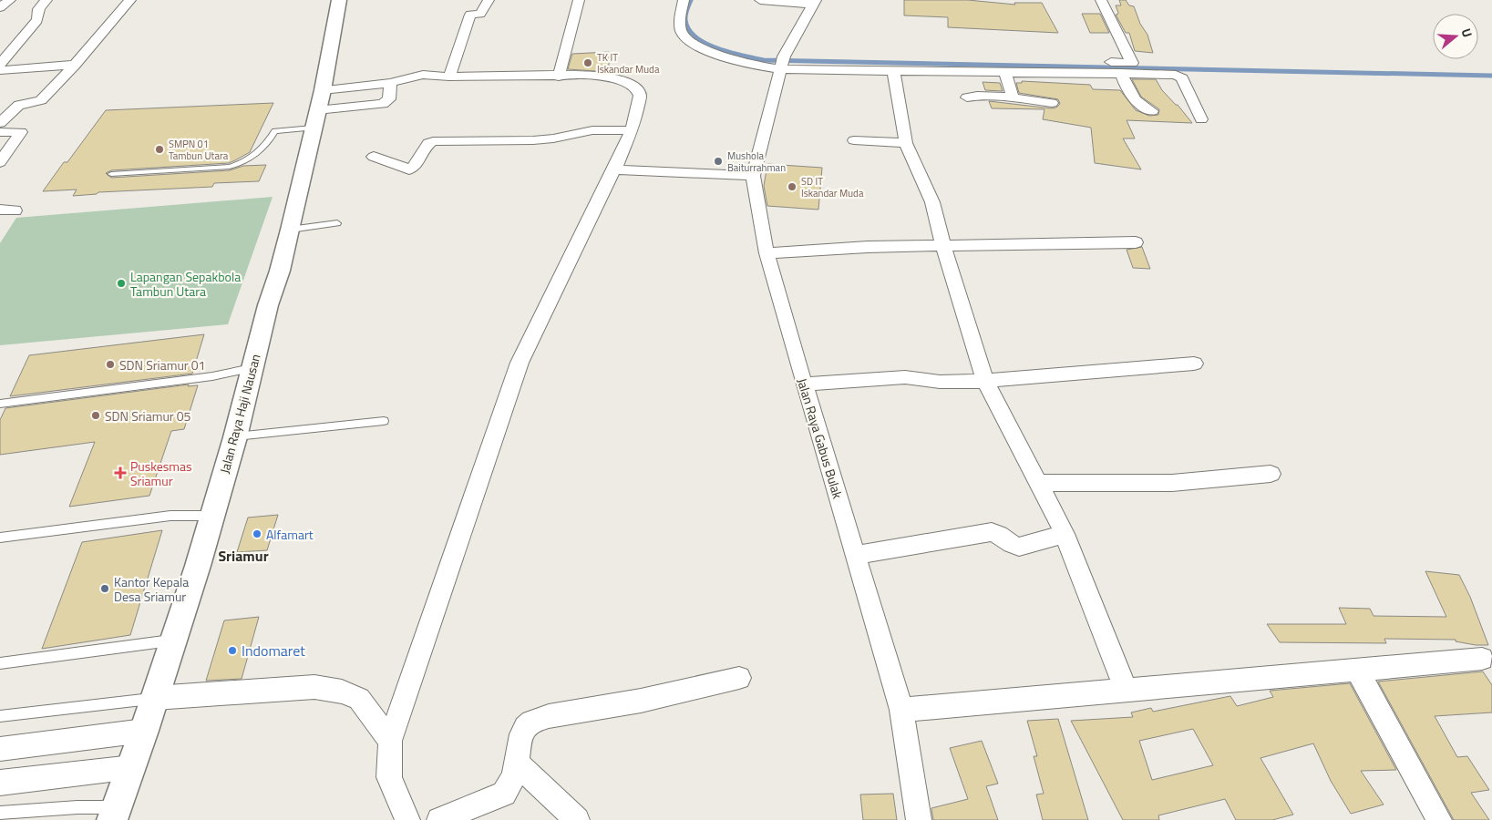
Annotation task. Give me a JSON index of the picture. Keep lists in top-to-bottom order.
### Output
{
  "streets": {
    "street": ["Jalan Raya Haji Nausan", "Jalan Raya Gabus Bulak"]
  },
  "districts": ["Sriamur"],
  "places": {
    "other": [
      "TK IT Iskandar Muda",
      "SMPN 01 Tambun Utara",
      "Mushola Baiturrahman",
      "SD IT Iskandar Muda",
      "Lapangan Sepakbola Tambun Utara",
      "SDN Sriamur 01",
      "SDN Sriamur 05",
      "Alfamart",
      "Kantor Kepala Desa Sriamur",
      "Indomaret"
    ],
    "health": ["Puskesmas Sriamur"]
  },
  "north": "right"
}
